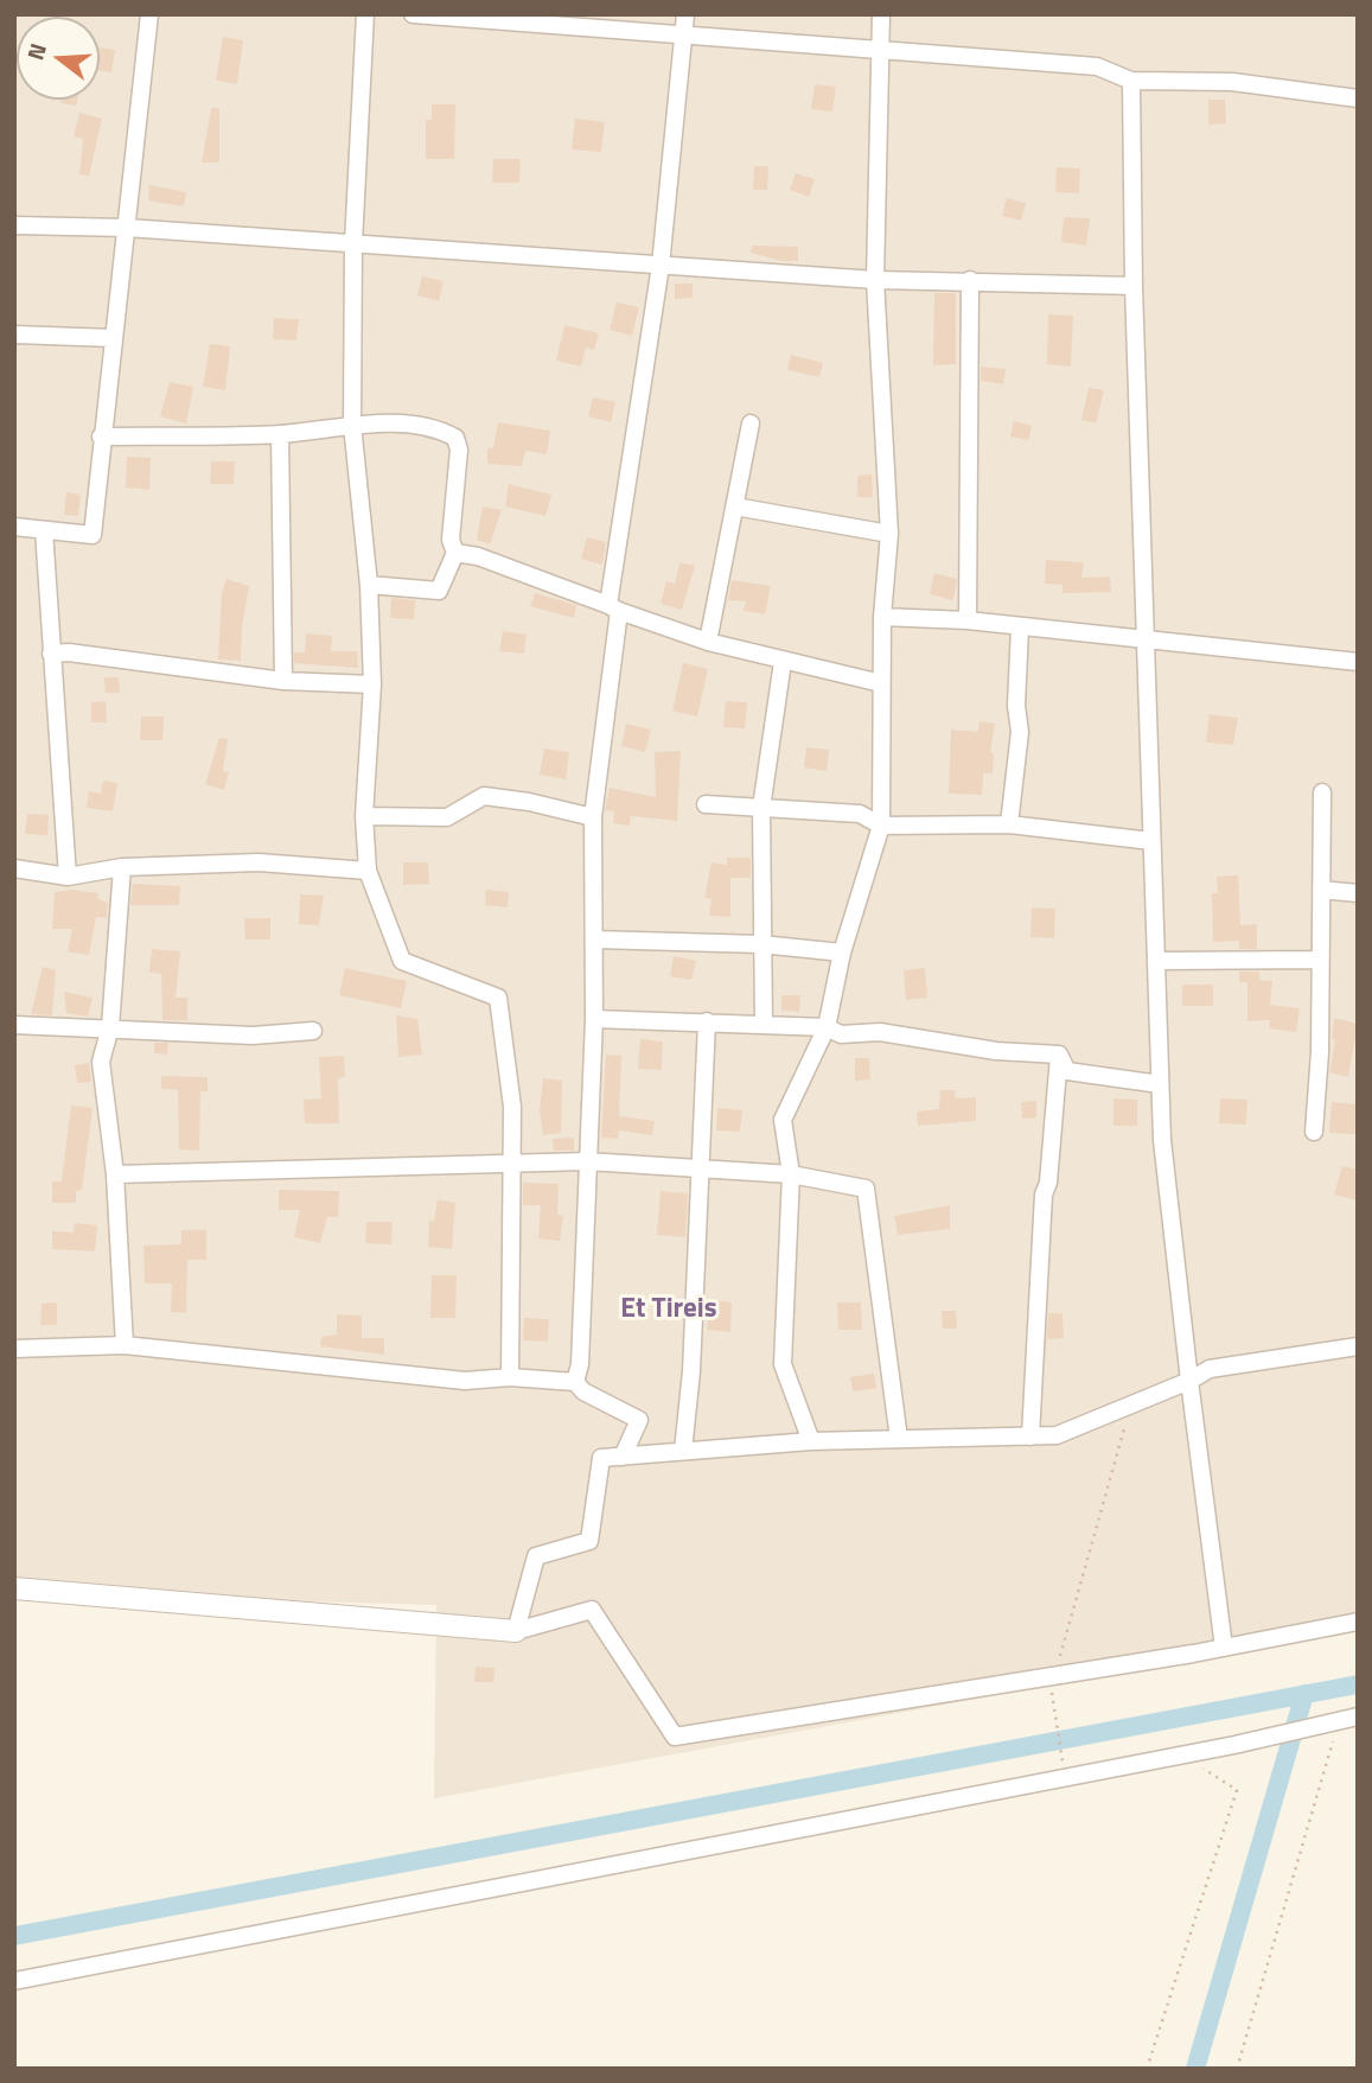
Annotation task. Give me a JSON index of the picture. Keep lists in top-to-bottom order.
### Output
{
  "districts": ["Et Tireis"],
  "north": "left"
}
